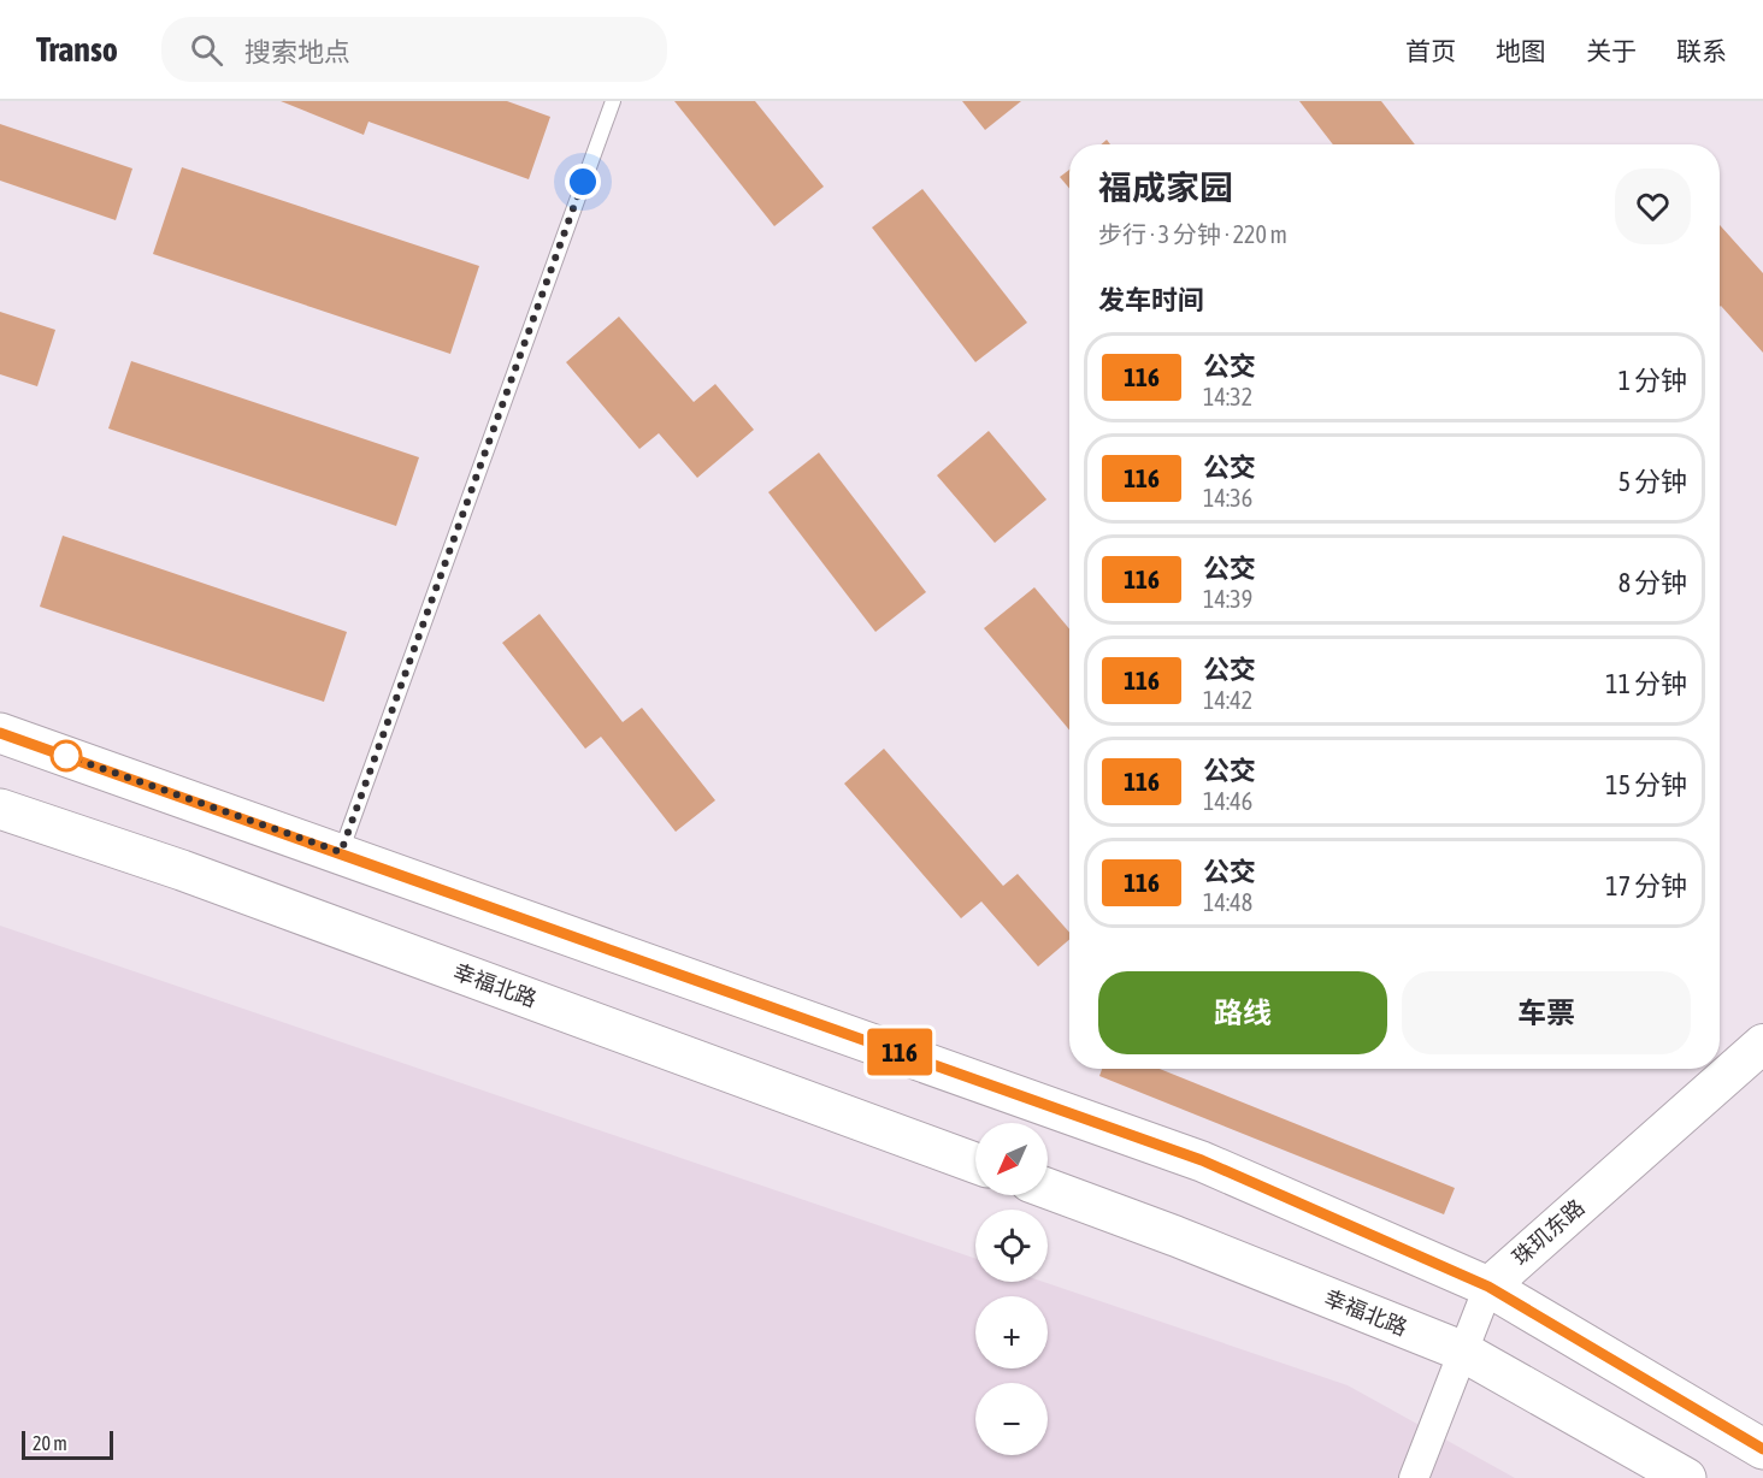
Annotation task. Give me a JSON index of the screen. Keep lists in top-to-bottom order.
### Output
{
  "streets": {
    "main road": ["幸福北路"],
    "street": ["珠玑东路"]
  },
  "crossings": [
    ["幸福北路", "珠玑东路"]
  ],
  "lines": ["bus line 116"],
  "scale_bar": "20 m",
  "north": "bottom left",
  "page": {
    "header": "Transo",
    "search": "搜索地点",
    "nav": [
      "首页",
      "地图",
      "关于",
      "联系"
    ],
    "on_map": "116",
    "heading": [
      ["福成家园", "步行 · 3 分钟 · 220 m"],
      "发车时间"
    ],
    "list": [
      {
        "mark": "116",
        "name": "公交",
        "note": "14:32",
        "value": "1 分钟"
      },
      {
        "mark": "116",
        "name": "公交",
        "note": "14:36",
        "value": "5 分钟"
      },
      {
        "mark": "116",
        "name": "公交",
        "note": "14:39",
        "value": "8 分钟"
      },
      {
        "mark": "116",
        "name": "公交",
        "note": "14:42",
        "value": "11 分钟"
      },
      {
        "mark": "116",
        "name": "公交",
        "note": "14:46",
        "value": "15 分钟"
      },
      {
        "mark": "116",
        "name": "公交",
        "note": "14:48",
        "value": "17 分钟"
      }
    ],
    "buttons": ["路线", "车票"],
    "map_buttons": ["+", "−"],
    "scale": "20 m"
  }
}
